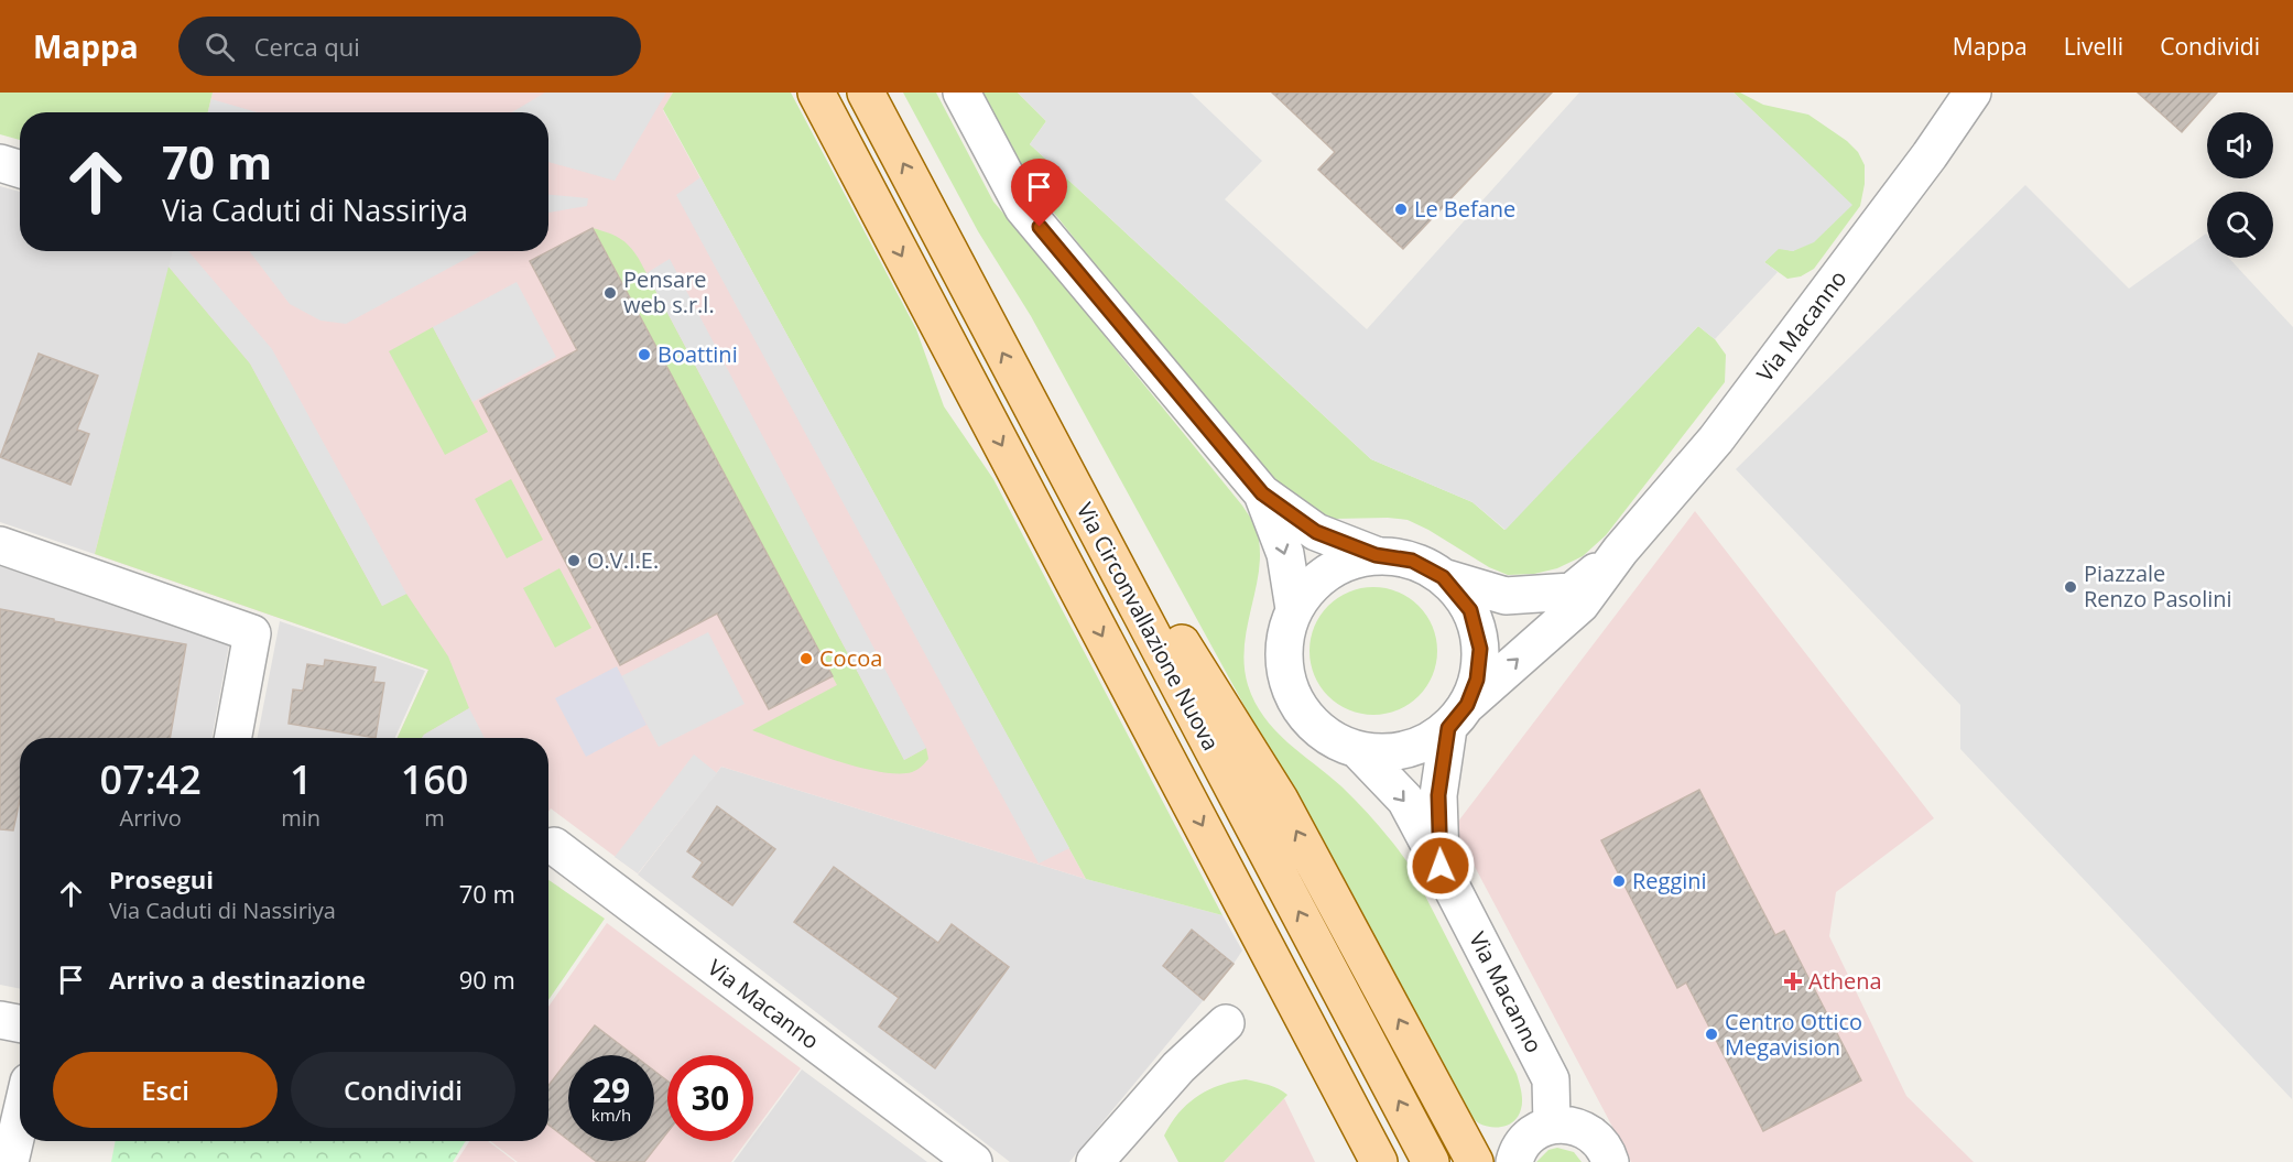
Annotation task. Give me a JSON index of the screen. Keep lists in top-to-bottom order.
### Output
{
  "streets": {
    "main road": ["Via Circonvallazione Nuova"],
    "street": ["Via Macanno"]
  },
  "places": {
    "other": [
      "Le Befane",
      "Pensare web s.r.l.",
      "Boattini",
      "O.V.I.E.",
      "Piazzale Renzo Pasolini",
      "Cocoa",
      "Reggini",
      "Centro Ottico Megavision"
    ],
    "health": ["Athena"]
  },
  "page": {
    "header": "Mappa",
    "search": "Cerca qui",
    "nav": ["Mappa", "Livelli", "Condividi"],
    "turn": ["70 m", "Via Caduti di Nassiriya"],
    "eta": [
      "07:42",
      "Arrivo",
      "1",
      "min",
      "160",
      "m"
    ],
    "list": [
      {
        "name": "Prosegui",
        "note": "Via Caduti di Nassiriya",
        "value": "70 m"
      },
      {
        "name": "Arrivo a destinazione",
        "value": "90 m"
      }
    ],
    "buttons": ["Esci", "Condividi"],
    "speed": "29 km/h",
    "limit": "30"
  }
}
